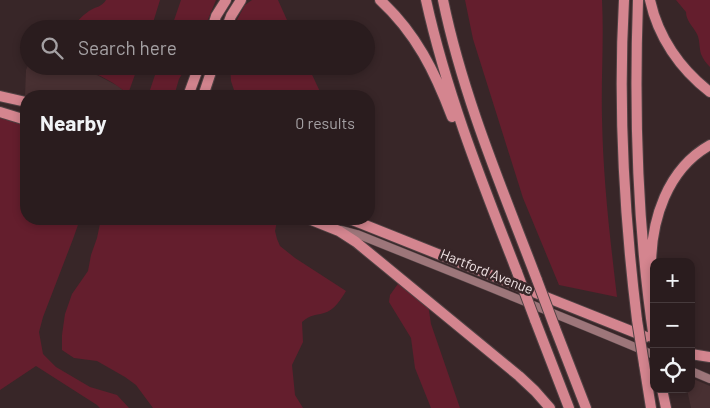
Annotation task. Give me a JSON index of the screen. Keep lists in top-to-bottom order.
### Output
{
  "streets": {
    "highway": ["Hartford Avenue"]
  },
  "page": {
    "search": "Search here",
    "heading": ["Nearby", "0 results"],
    "map_buttons": ["+", "−"]
  }
}
